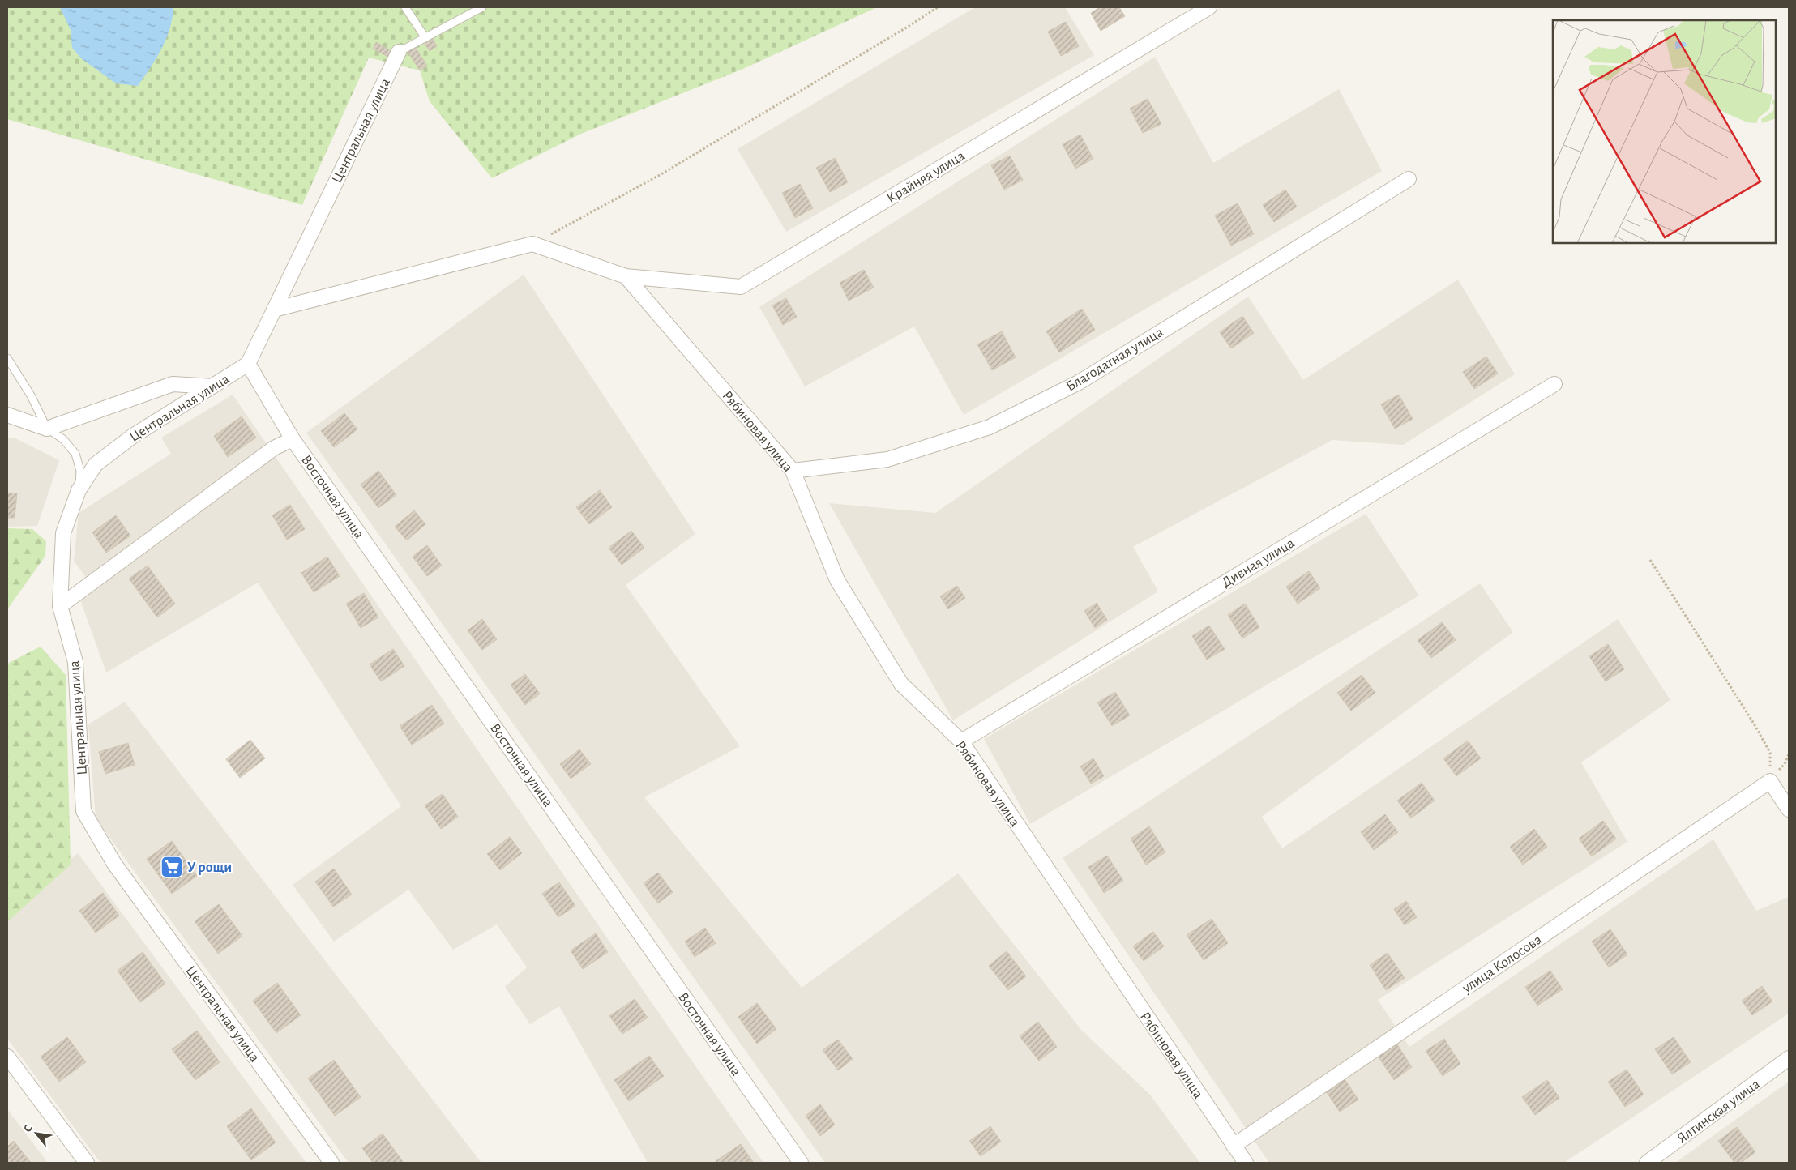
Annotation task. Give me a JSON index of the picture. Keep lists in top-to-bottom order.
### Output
{
  "streets": {
    "street": [
      "Центральная улица",
      "Крайняя улица",
      "Благодатная улица",
      "Рябиновая улица",
      "Восточная улица",
      "Дивная улица",
      "улица Колосова",
      "Ялтинская улица"
    ]
  },
  "crossings": [
    ["Центральная улица", "Восточная улица"],
    ["Крайняя улица", "Рябиновая улица"],
    ["Благодатная улица", "Рябиновая улица"],
    ["Рябиновая улица", "Дивная улица"],
    ["Рябиновая улица", "улица Колосова"]
  ],
  "places": {
    "supermarket": ["У рощи"]
  },
  "north": "top left"
}
